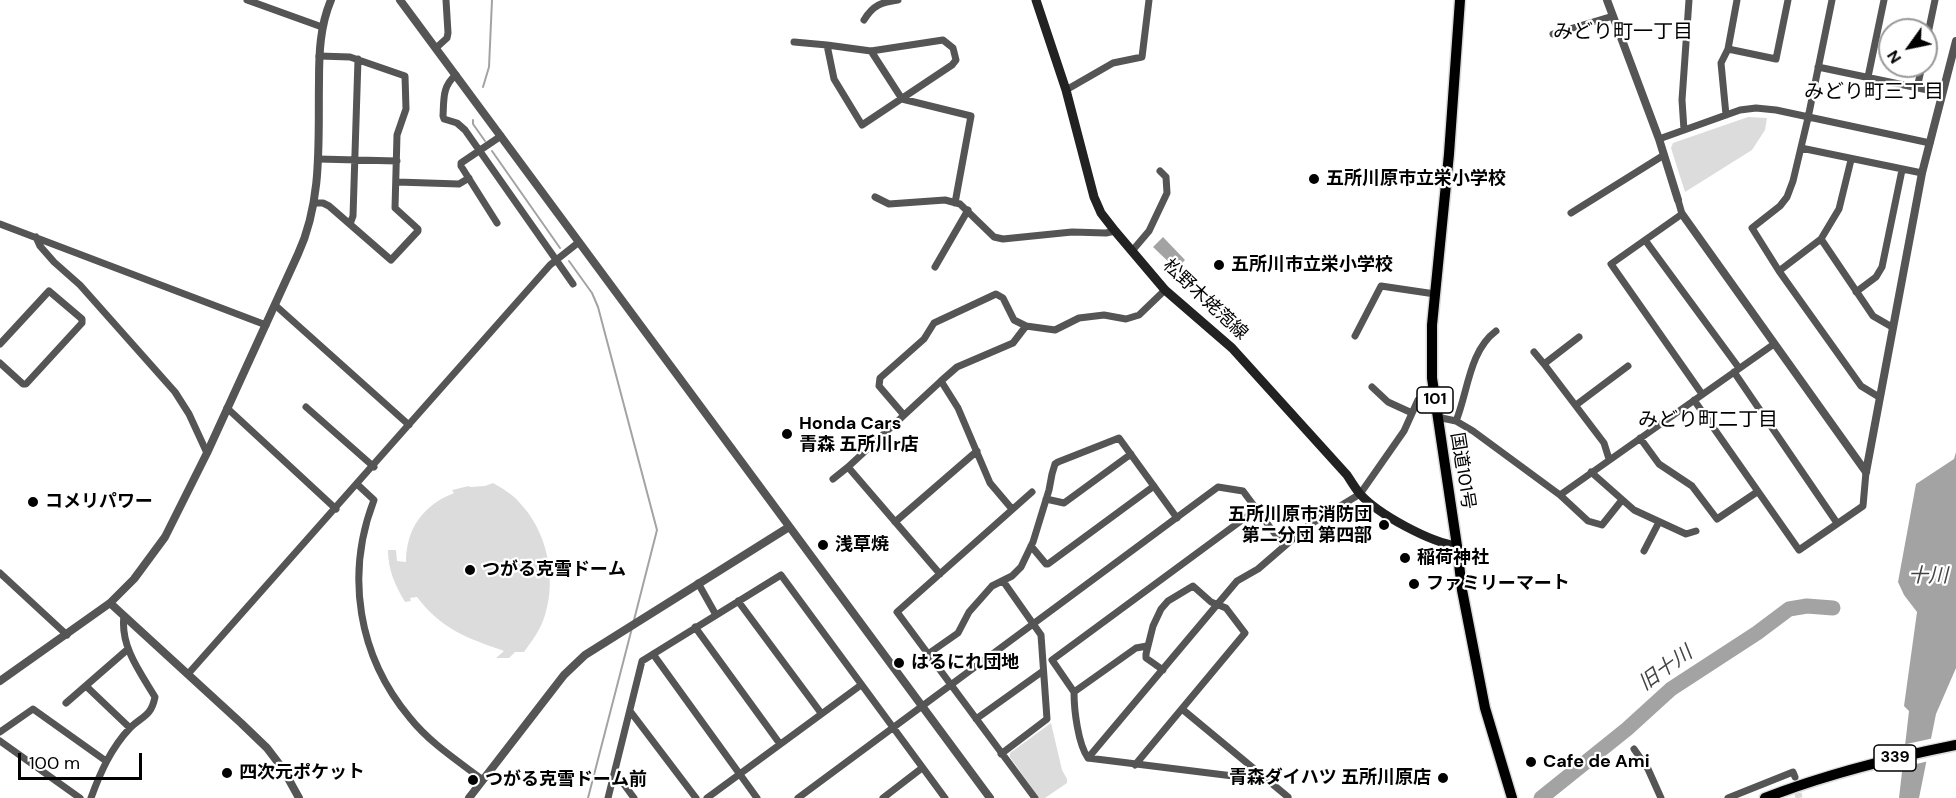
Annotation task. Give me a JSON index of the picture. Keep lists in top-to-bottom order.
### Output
{
  "streets": {
    "highway": ["101", "国道101号", "339"],
    "main road": ["松野木姥萢線"]
  },
  "crossings": [
    ["松野木姥萢線", "国道101号"]
  ],
  "districts": ["みどり町一丁目", "みどり町三丁目", "みどり町二丁目"],
  "water": ["十川", "旧十川"],
  "places": [
    "五所川原市立栄小学校",
    "五所川市立栄小学校",
    "Honda Cars 青森 五所川r店",
    "コメリパワー",
    "五所川原市消防団 第二分団 第四部",
    "浅草焼",
    "稲荷神社",
    "つがる克雪ドーム",
    "ファミリーマート",
    "はるにれ団地",
    "Cafe de Ami",
    "四次元ポケット",
    "青森ダイハツ 五所川原店",
    "つがる克雪ドーム前"
  ],
  "scale_bar": "100 m",
  "north": "bottom left"
}
